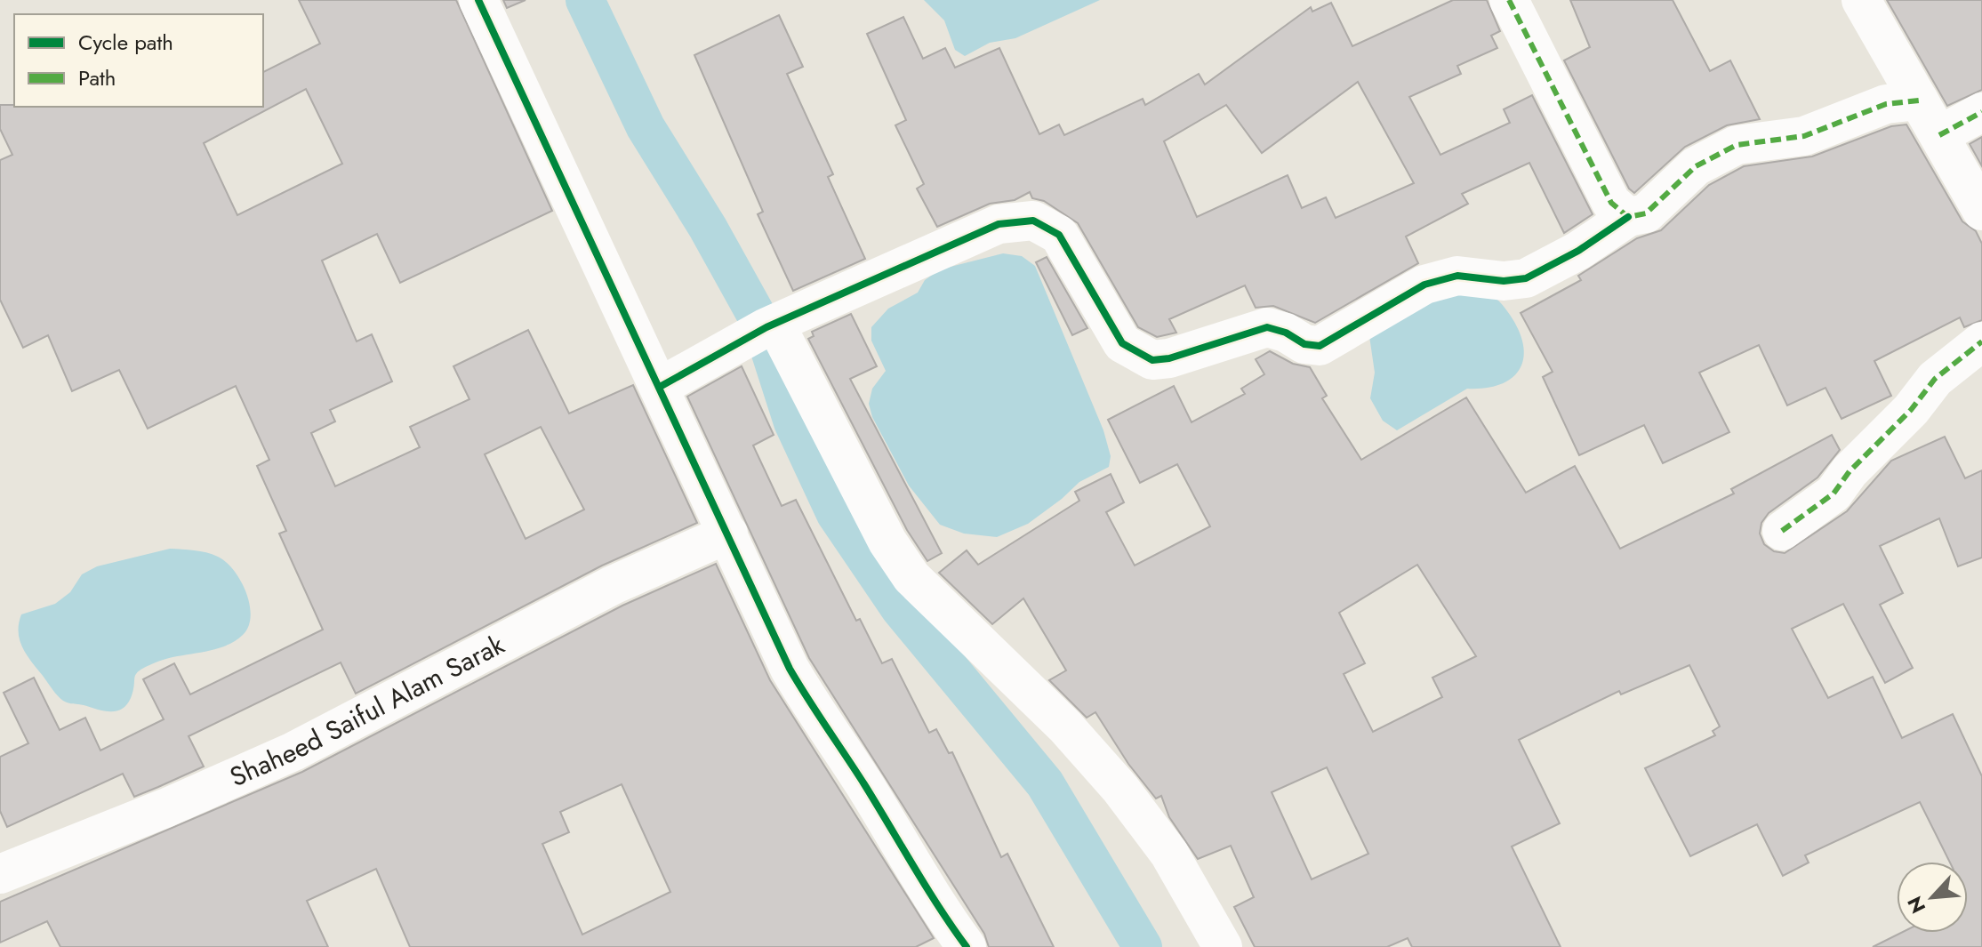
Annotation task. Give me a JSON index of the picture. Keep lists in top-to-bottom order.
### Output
{
  "streets": {
    "street": ["Shaheed Saiful Alam Sarak"]
  },
  "legend": ["Cycle path", "Path"],
  "north": "bottom left"
}
